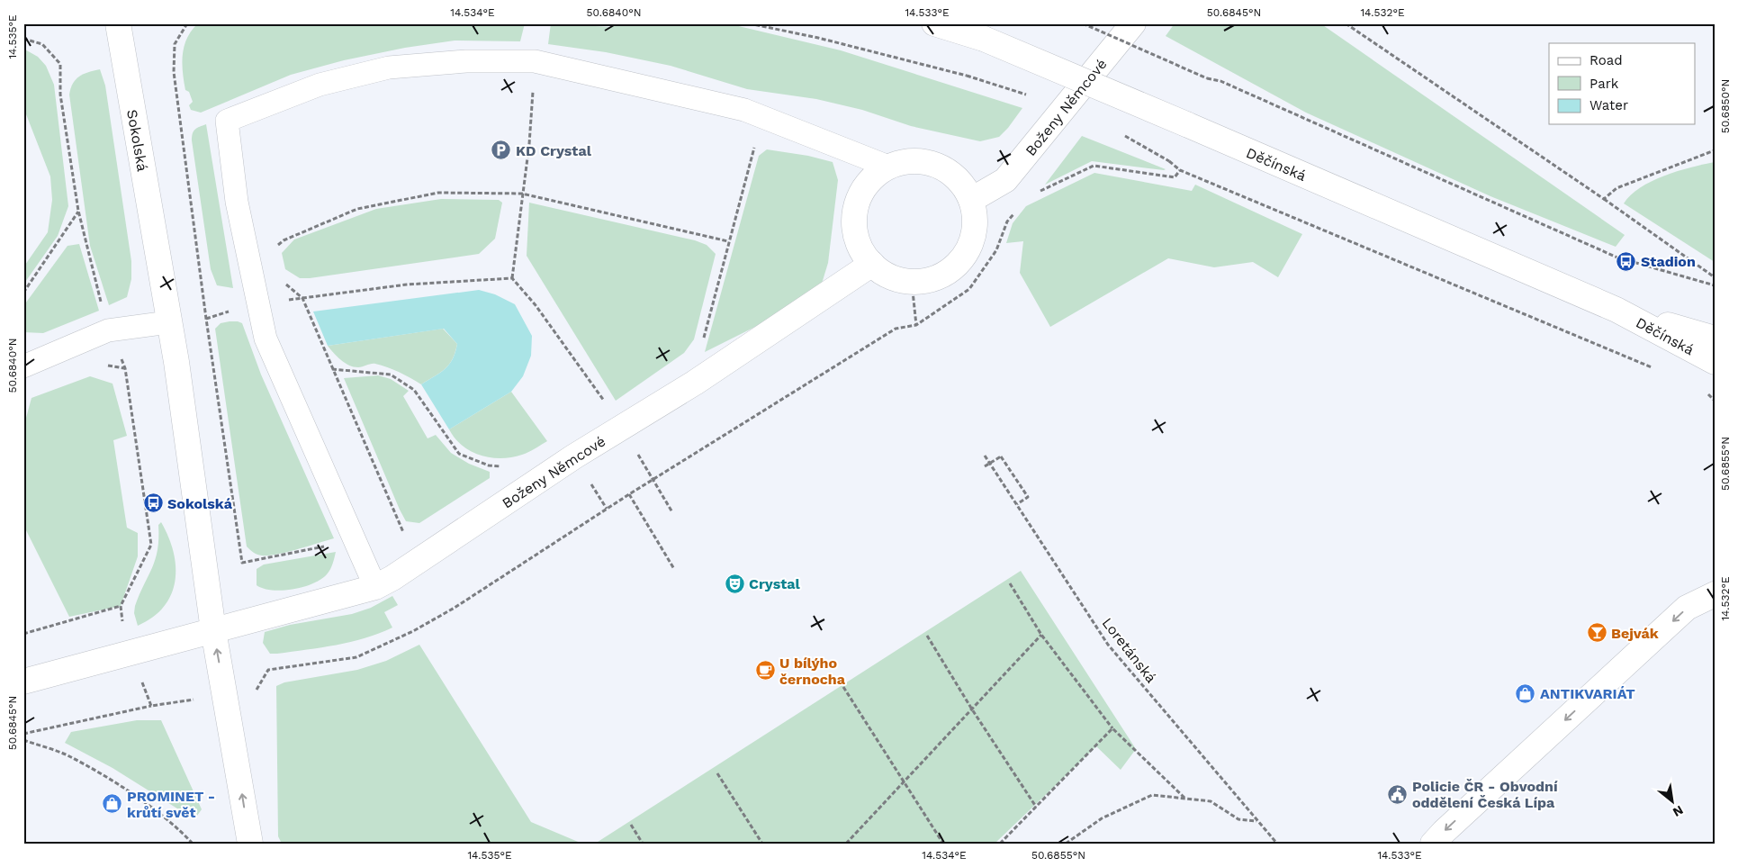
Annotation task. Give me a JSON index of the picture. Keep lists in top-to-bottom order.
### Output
{
  "streets": {
    "street": ["Boženy Němcové", "Sokolská", "Děčínská"],
    "path": ["Loretánská"]
  },
  "crossings": [
    ["Boženy Němcové", "Sokolská"]
  ],
  "places": {
    "parking": ["KD Crystal"],
    "bus stop": ["Stadion", "Sokolská"],
    "theatre": ["Crystal"],
    "bar": ["Bejvák"],
    "cafe": ["U bílýho černocha"],
    "shop": ["ANTIKVARIÁT", "PROMINET - krůtí svět"],
    "public building": ["Policie ČR - Obvodní oddělení Česká Lípa"]
  },
  "legend": ["Road", "Park", "Water"],
  "north": "bottom right",
  "coordinates": [
    "14.534°E",
    "50.6840°N",
    "14.533°E",
    "50.6845°N",
    "14.532°E",
    "14.535°E",
    "50.6850°N",
    "50.6855°N"
  ]
}
